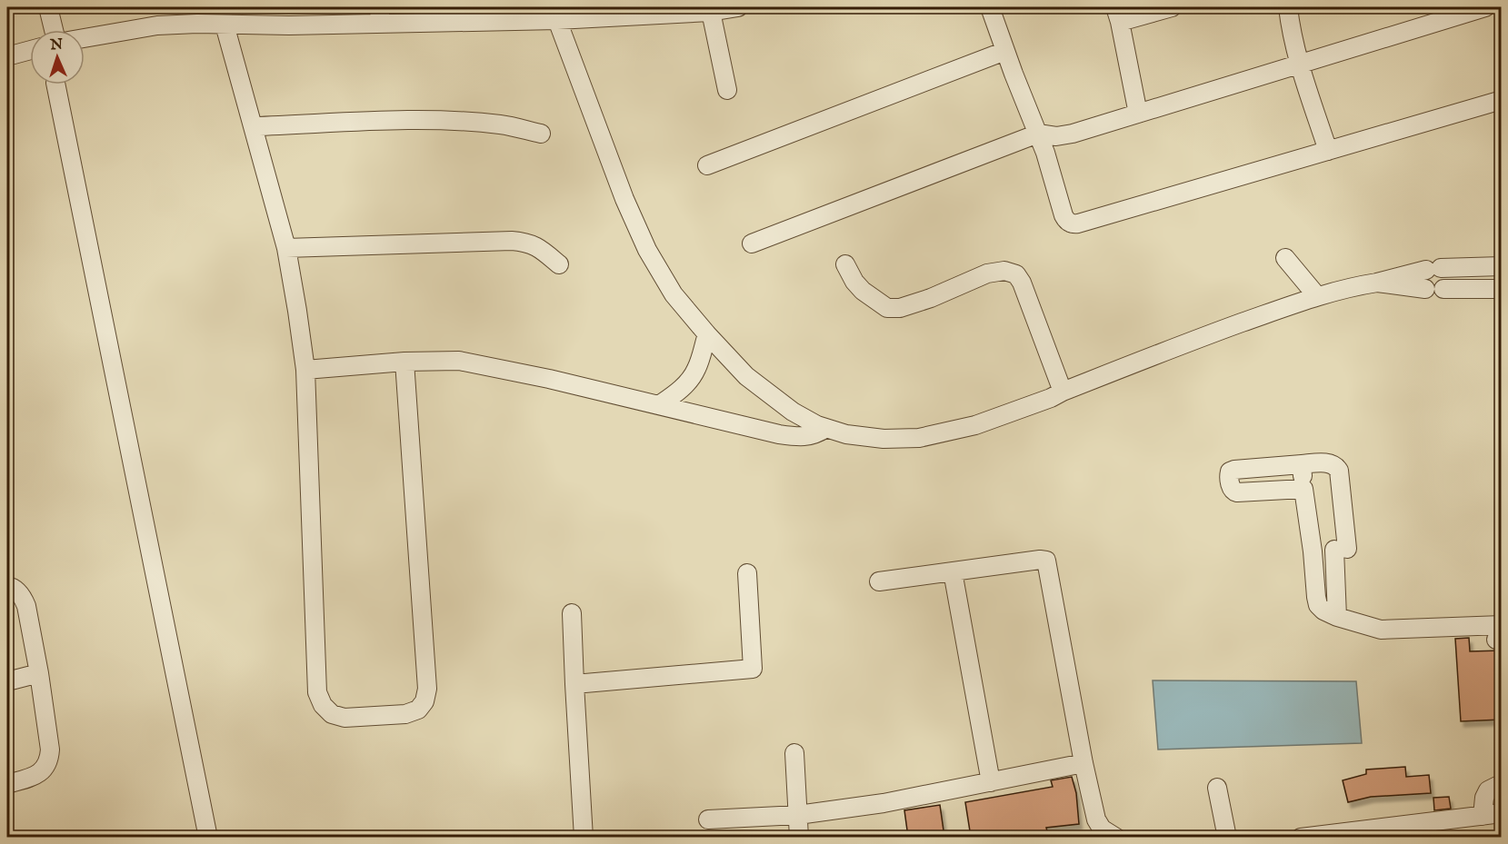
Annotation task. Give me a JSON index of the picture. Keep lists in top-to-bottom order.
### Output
{
  "north": "top"
}
